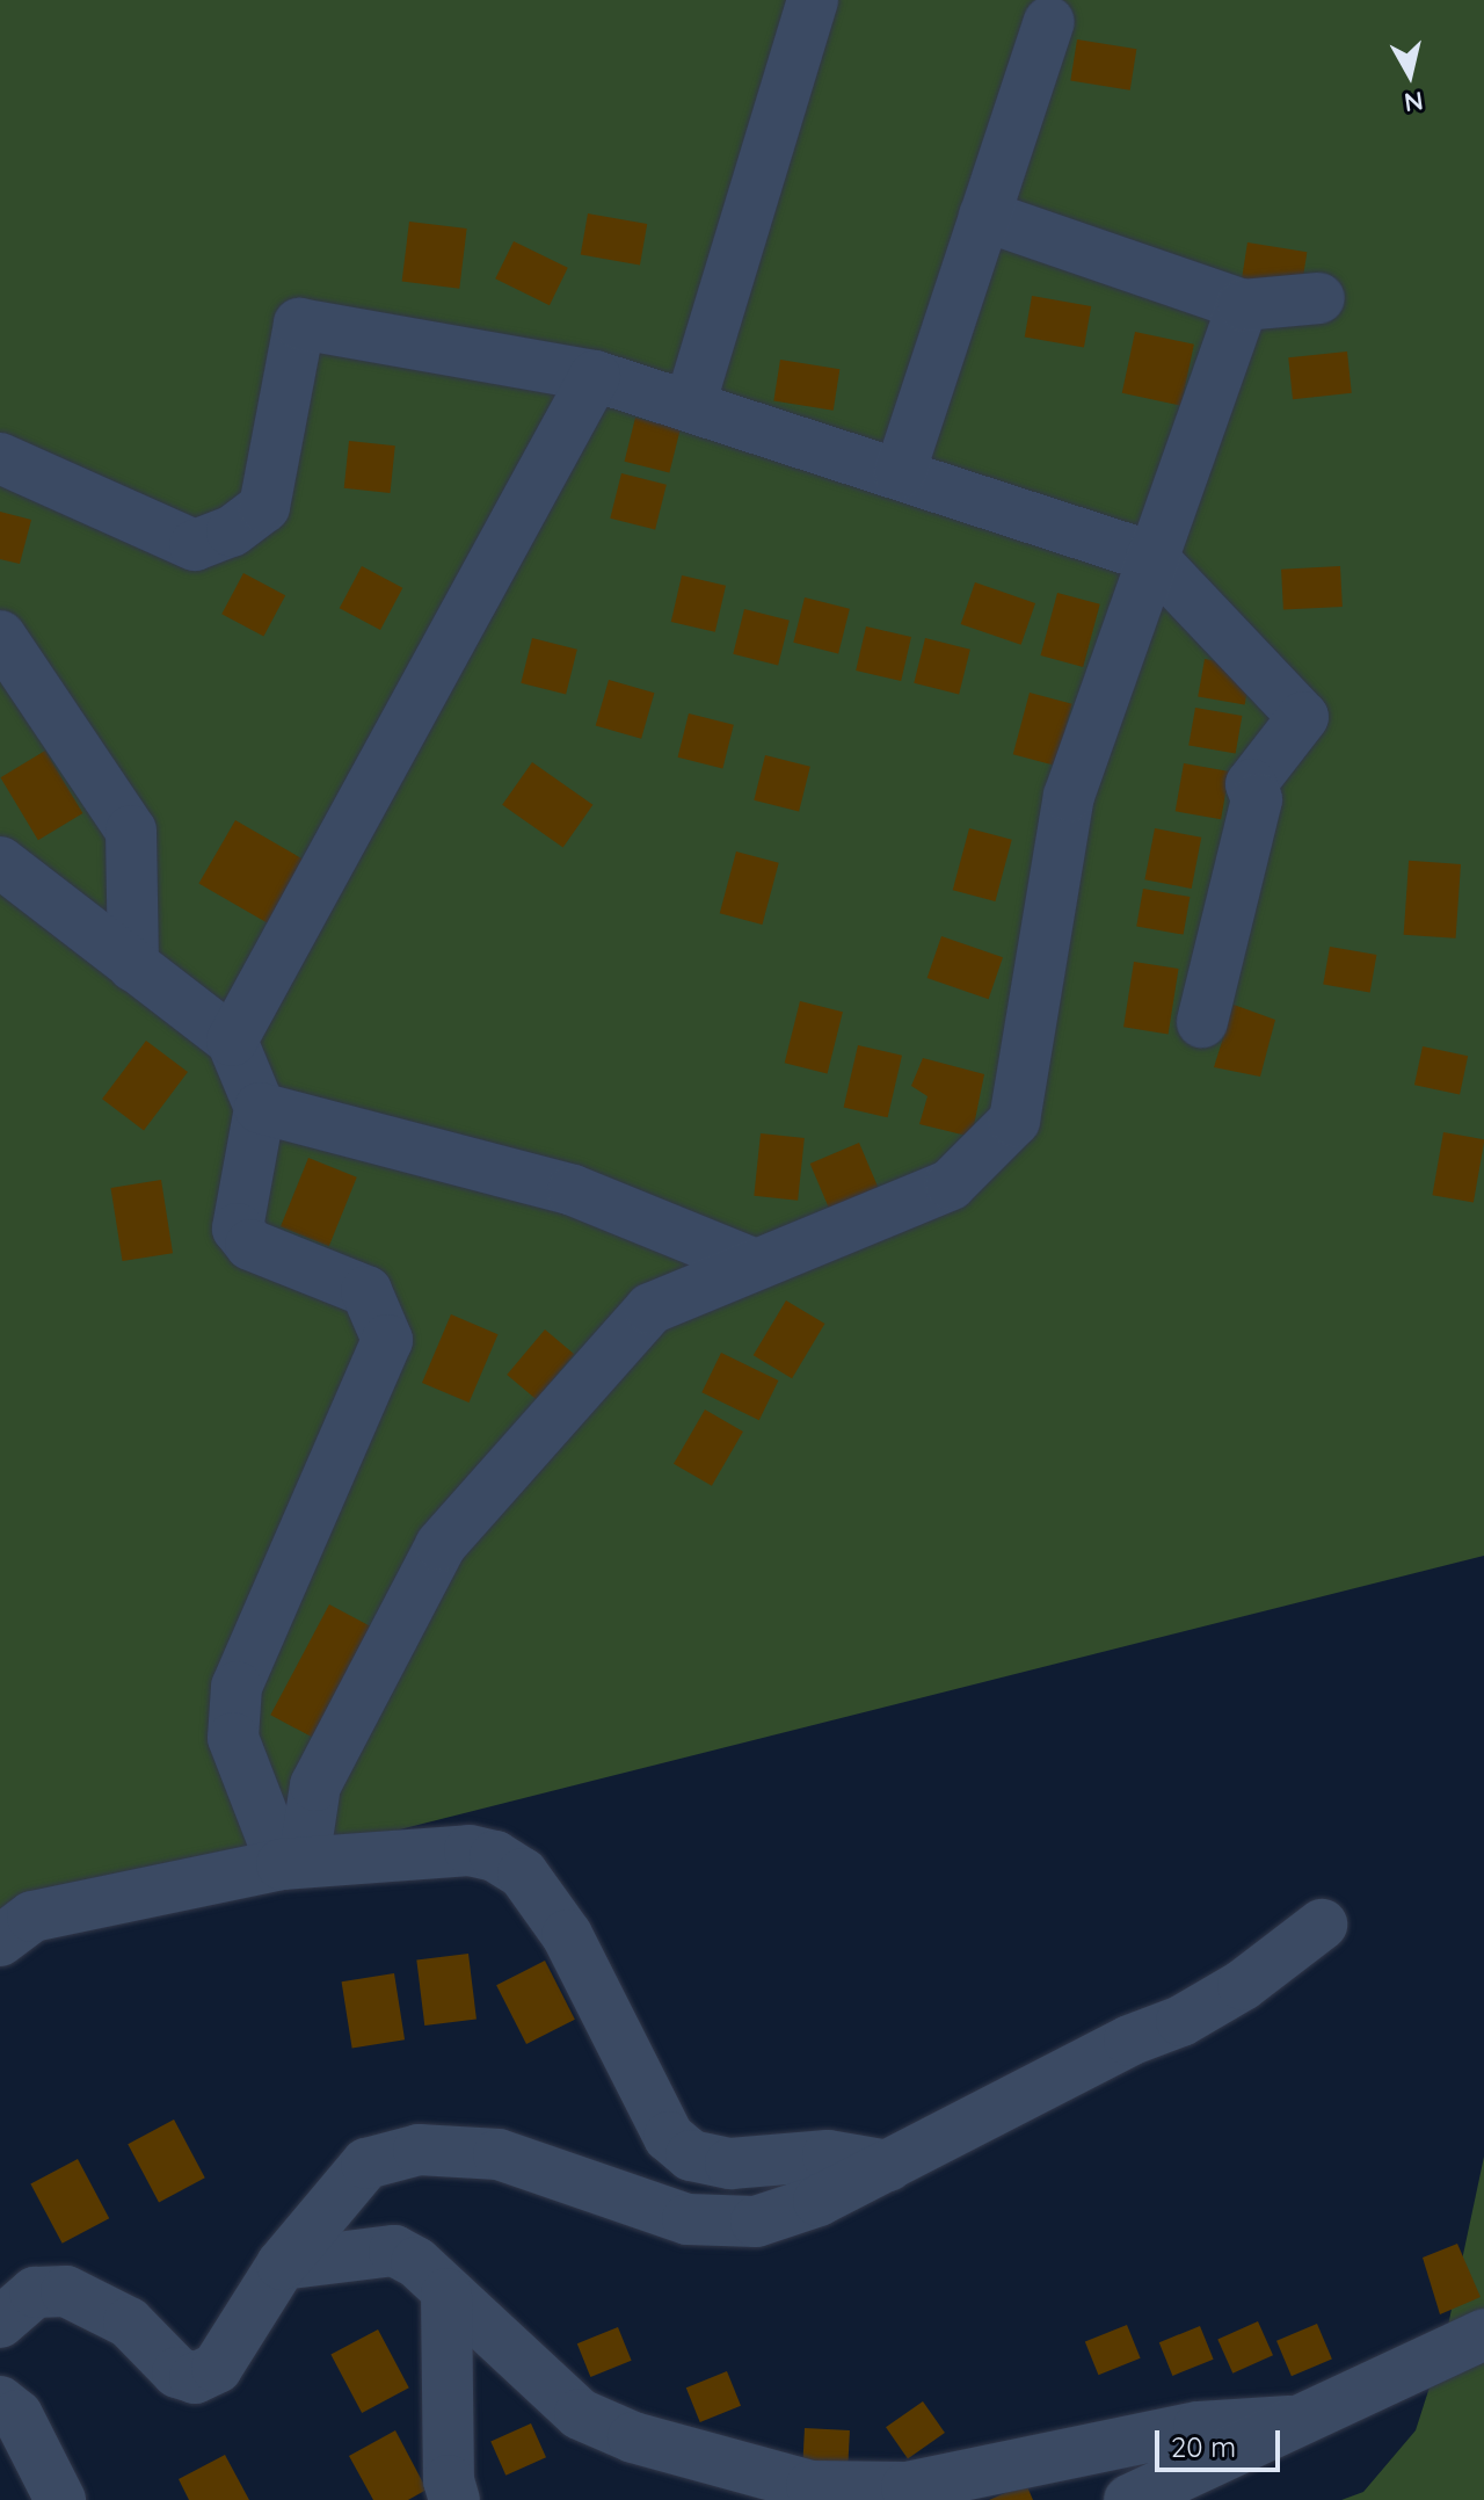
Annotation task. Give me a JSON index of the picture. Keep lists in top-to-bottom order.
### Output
{
  "scale_bar": "20 m",
  "north": "bottom"
}
